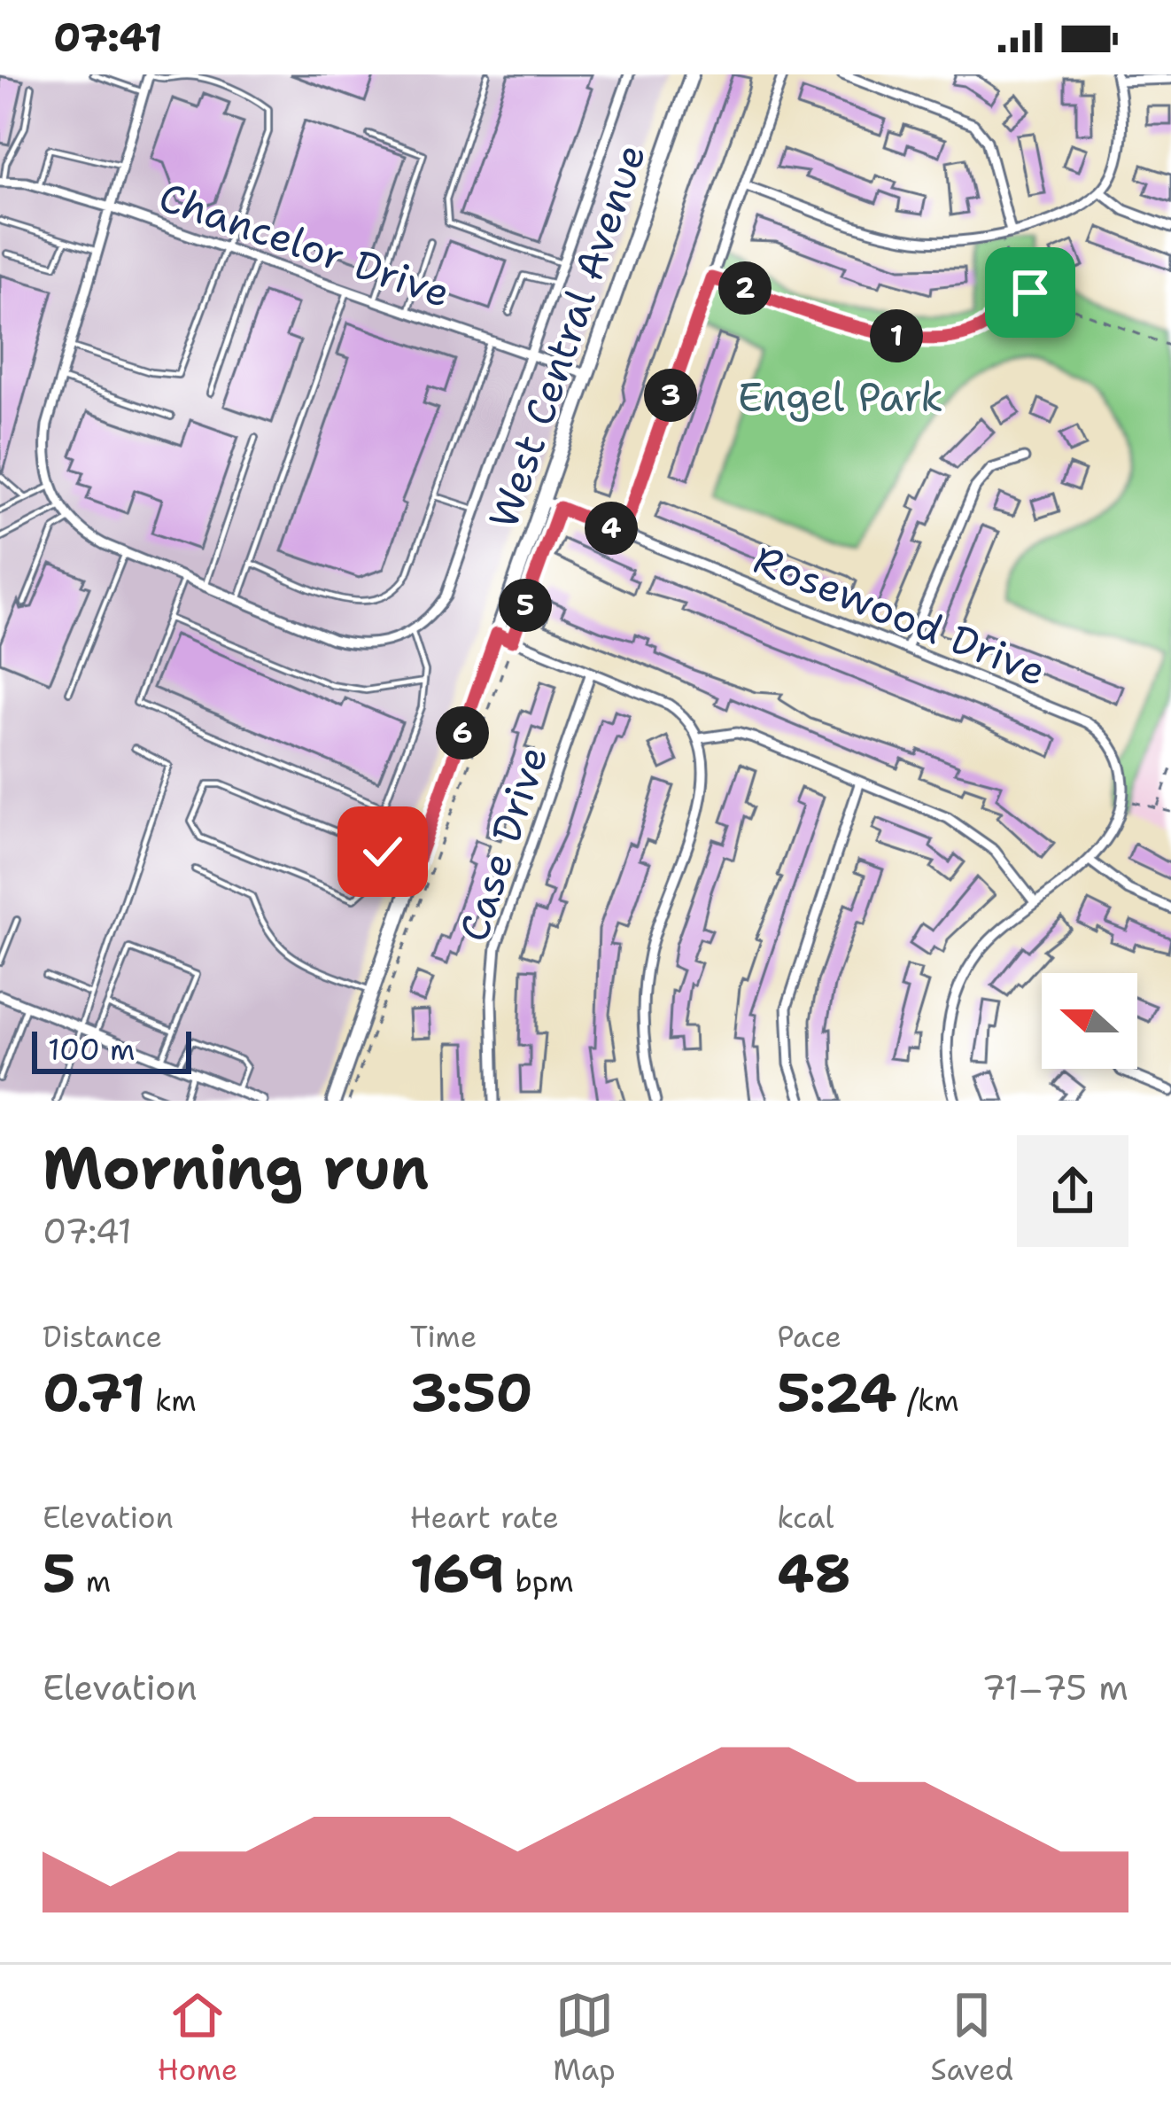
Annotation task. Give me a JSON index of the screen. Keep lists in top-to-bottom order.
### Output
{
  "streets": {
    "street": [
      "Chancelor Drive",
      "West Central Avenue",
      "Rosewood Drive",
      "Case Drive"
    ]
  },
  "crossings": [
    ["Chancelor Drive", "West Central Avenue"],
    ["West Central Avenue", "Rosewood Drive"]
  ],
  "parks": ["Engel Park"],
  "scale_bar": "100 m",
  "north": "left",
  "page": {
    "status": "07:41",
    "pins": [
      "2",
      "1",
      "3",
      "4",
      "5",
      "6"
    ],
    "scale": "100 m",
    "heading": ["Morning run", "07:41"],
    "stats": [
      ["Distance", "0.71 km"],
      ["Time", "3:50"],
      ["Pace", "5:24 /km"],
      ["Elevation", "5 m"],
      ["Heart rate", "169 bpm"],
      ["kcal", "48"]
    ],
    "chart": ["Elevation", "71–75 m"],
    "tabs": ["Home", "Map", "Saved"]
  }
}
